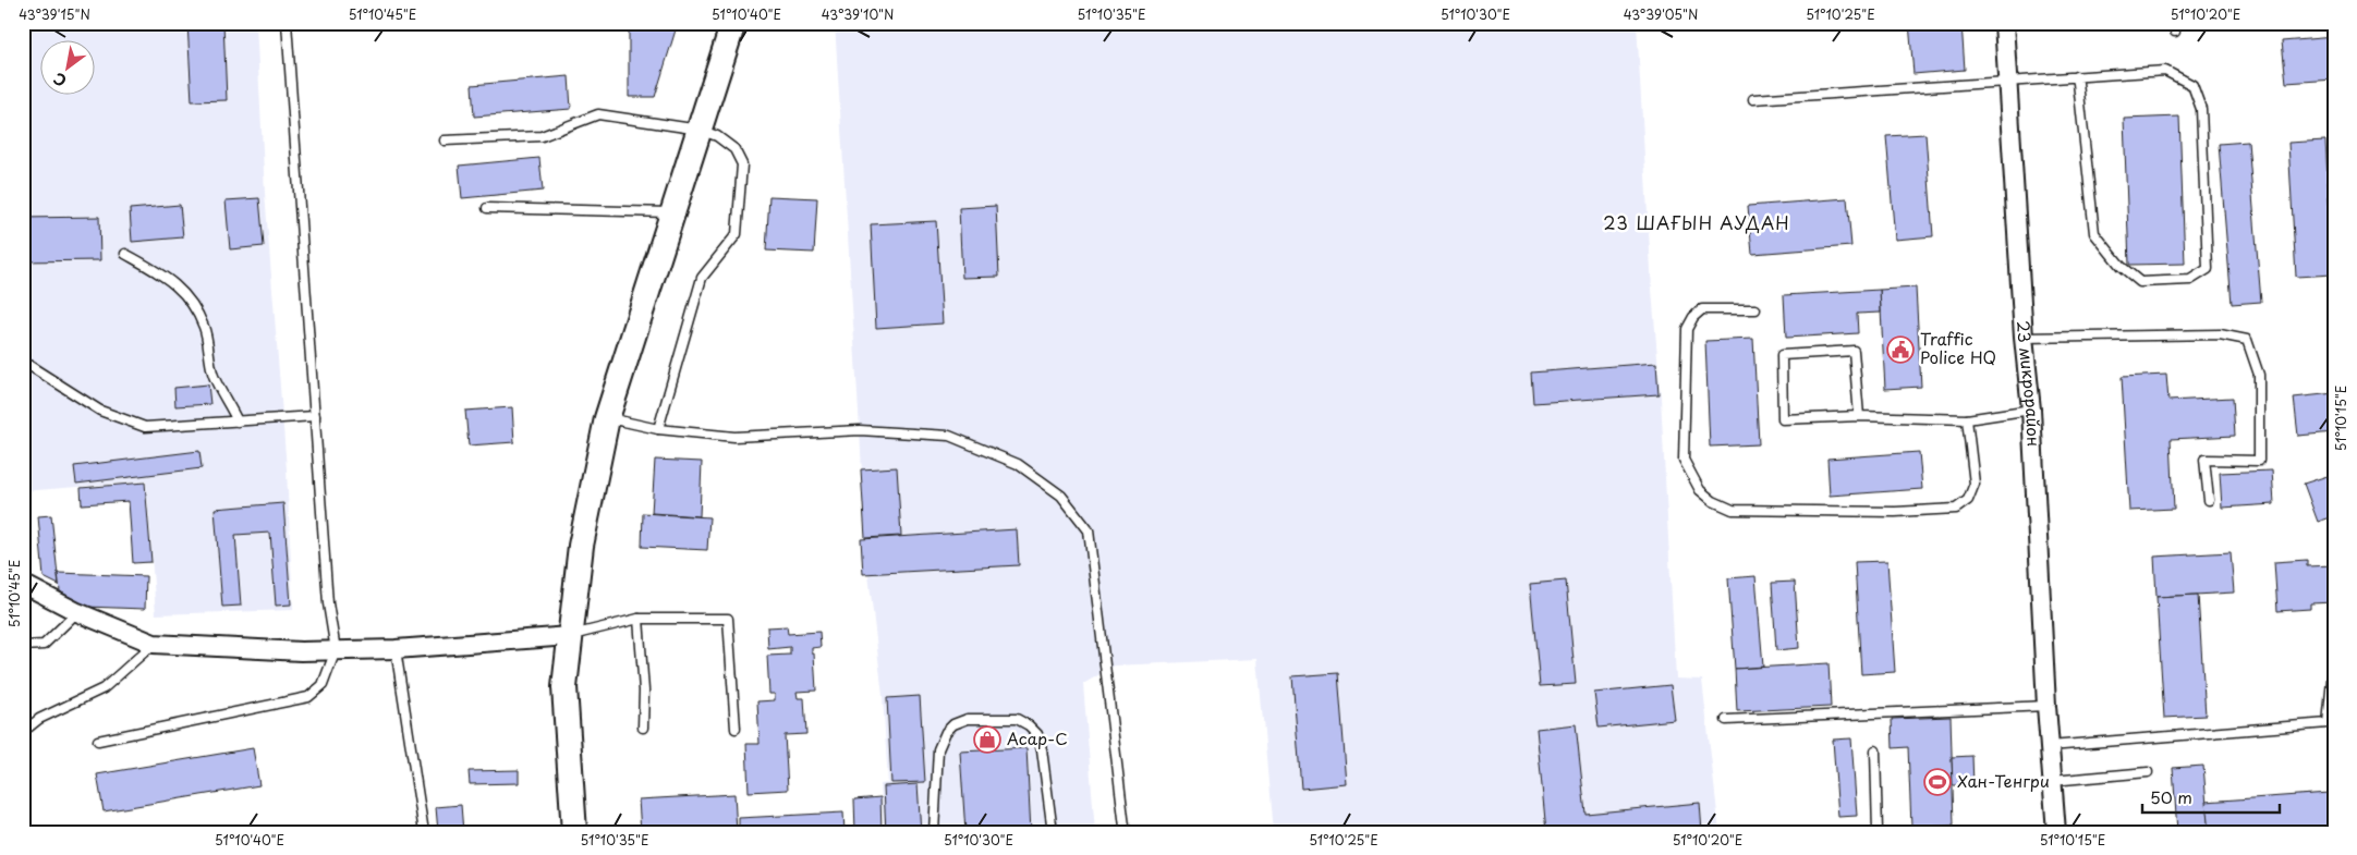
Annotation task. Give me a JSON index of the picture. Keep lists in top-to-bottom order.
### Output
{
  "streets": {
    "street": ["23 микрорайон"]
  },
  "districts": ["23 ШАҒЫН АУДАН"],
  "places": {
    "public building": ["Traffic Police HQ"],
    "shop": ["Асар-С"],
    "sports": ["Хан-Тенгри"]
  },
  "scale_bar": "50 m",
  "north": "bottom left",
  "coordinates": [
    "43°39'15\"N",
    "51°10'45\"E",
    "51°10'40\"E",
    "43°39'10\"N",
    "51°10'35\"E",
    "51°10'30\"E",
    "43°39'05\"N",
    "51°10'25\"E",
    "51°10'20\"E",
    "51°10'15\"E"
  ]
}
